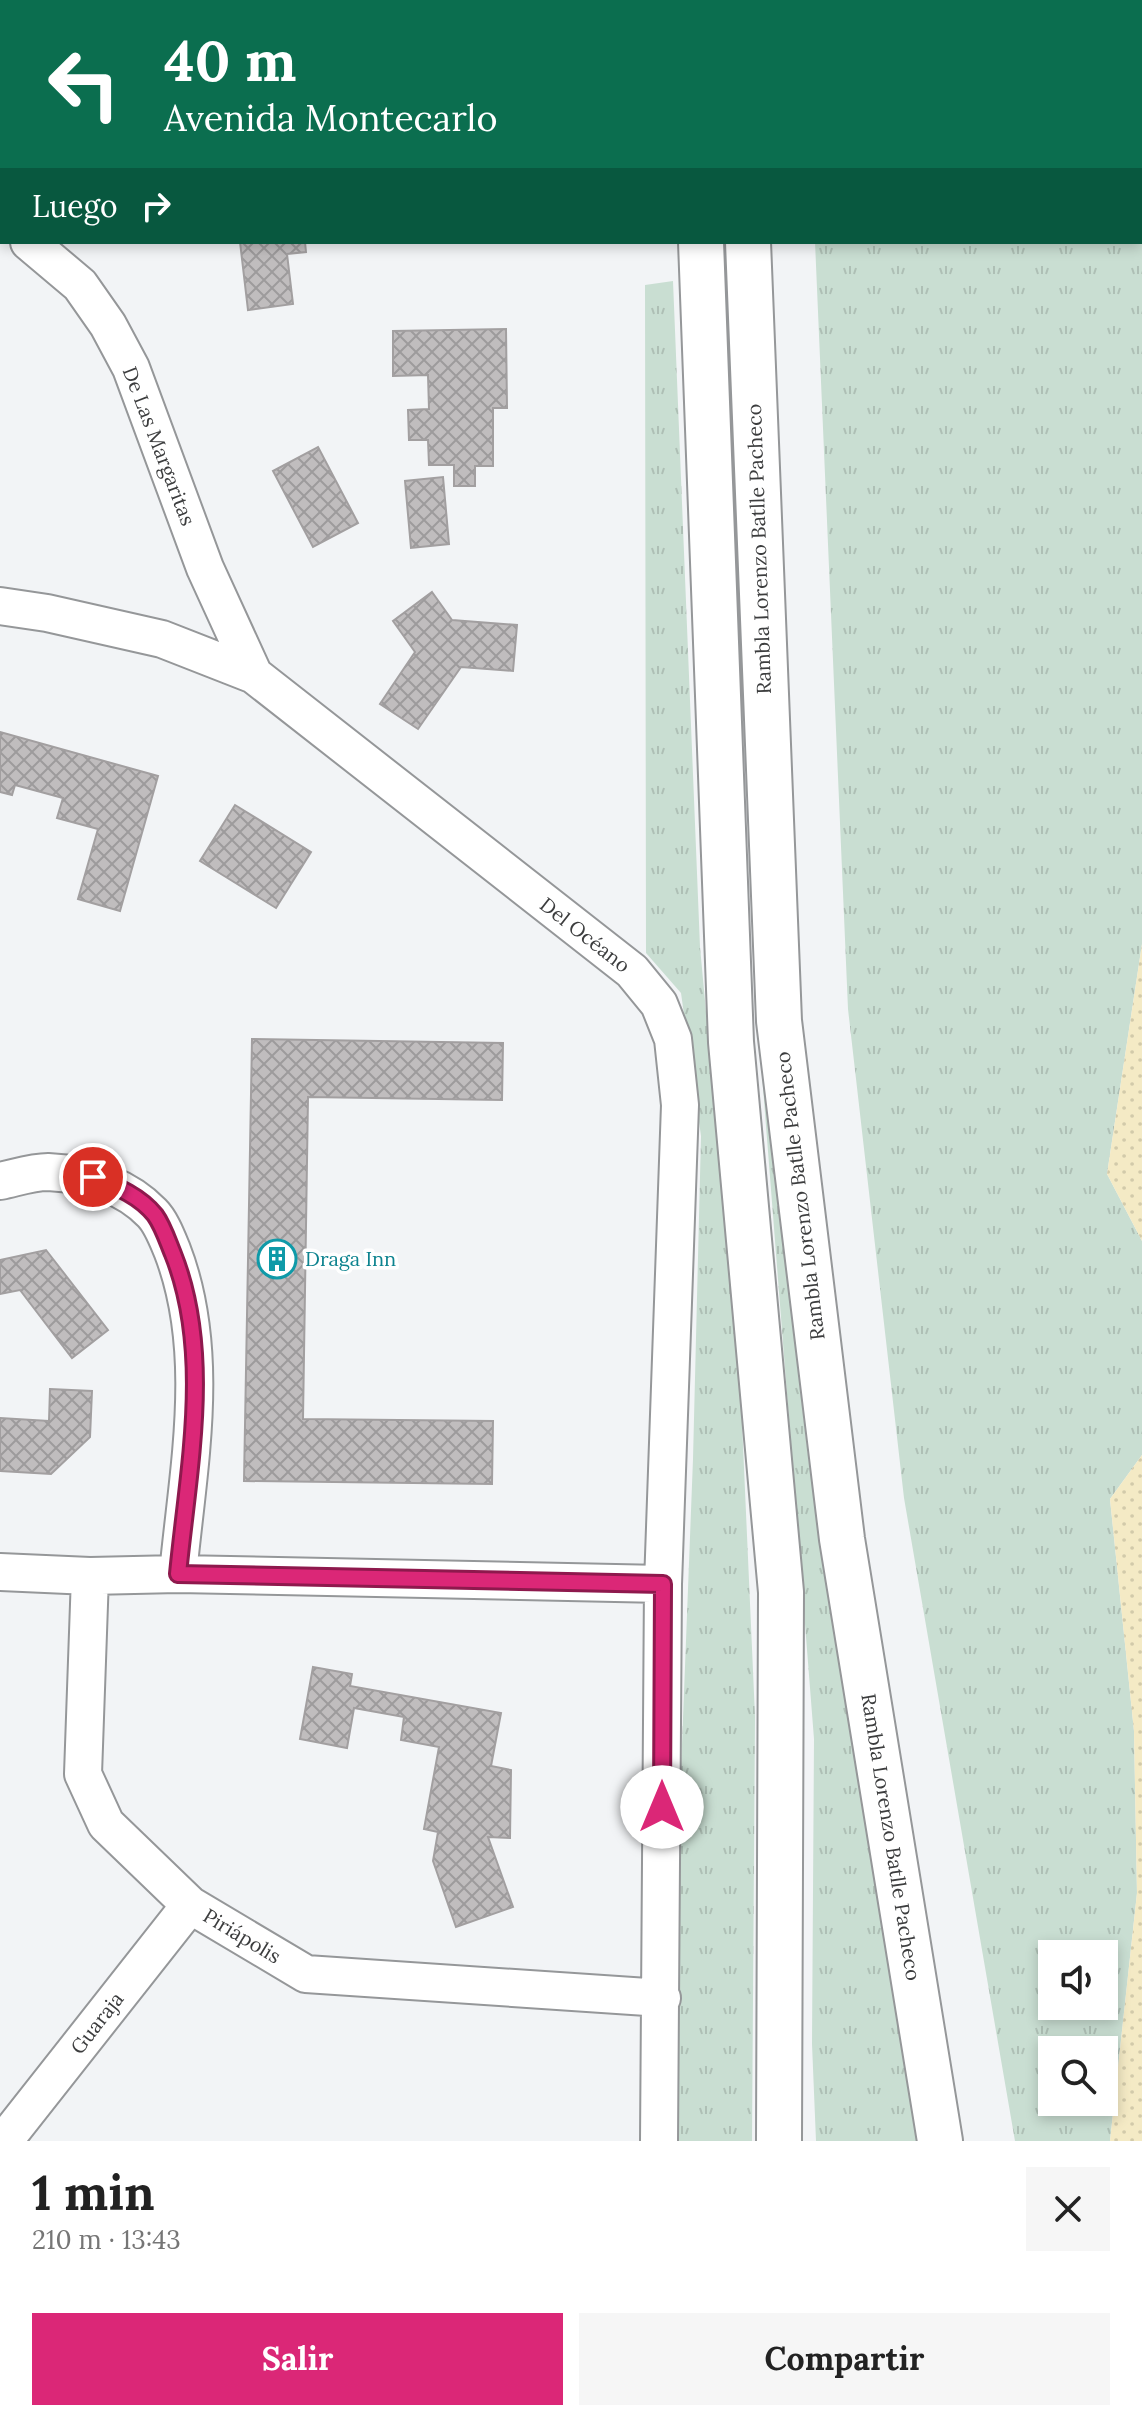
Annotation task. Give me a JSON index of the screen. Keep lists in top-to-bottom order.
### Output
{
  "streets": {
    "main road": ["Rambla Lorenzo Batlle Pacheco"],
    "street": [
      "De Las Margaritas",
      "Del Océano",
      "Piriápolis",
      "Guaraja"
    ]
  },
  "crossings": [
    ["De Las Margaritas", "Del Océano"],
    ["Piriápolis", "Guaraja"]
  ],
  "places": {
    "building": ["Draga Inn"]
  },
  "page": {
    "turn": ["40 m", "Avenida Montecarlo"],
    "then": "Luego",
    "heading": ["1 min", "210 m · 13:43"],
    "buttons": ["Salir", "Compartir"]
  }
}
